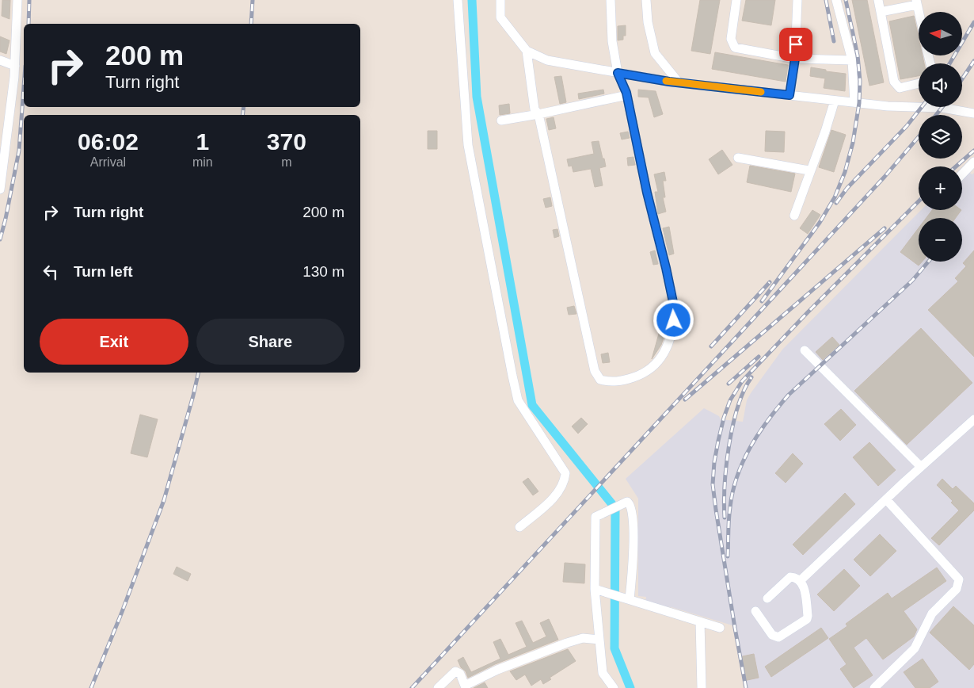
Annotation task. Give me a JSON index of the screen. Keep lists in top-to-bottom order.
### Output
{
  "north": "left",
  "page": {
    "map_buttons": ["+", "−"],
    "turn": ["200 m", "Turn right"],
    "eta": [
      "06:02",
      "Arrival",
      "1",
      "min",
      "370",
      "m"
    ],
    "list": [
      {
        "name": "Turn right",
        "value": "200 m"
      },
      {
        "name": "Turn left",
        "value": "130 m"
      }
    ],
    "buttons": ["Exit", "Share"]
  }
}
